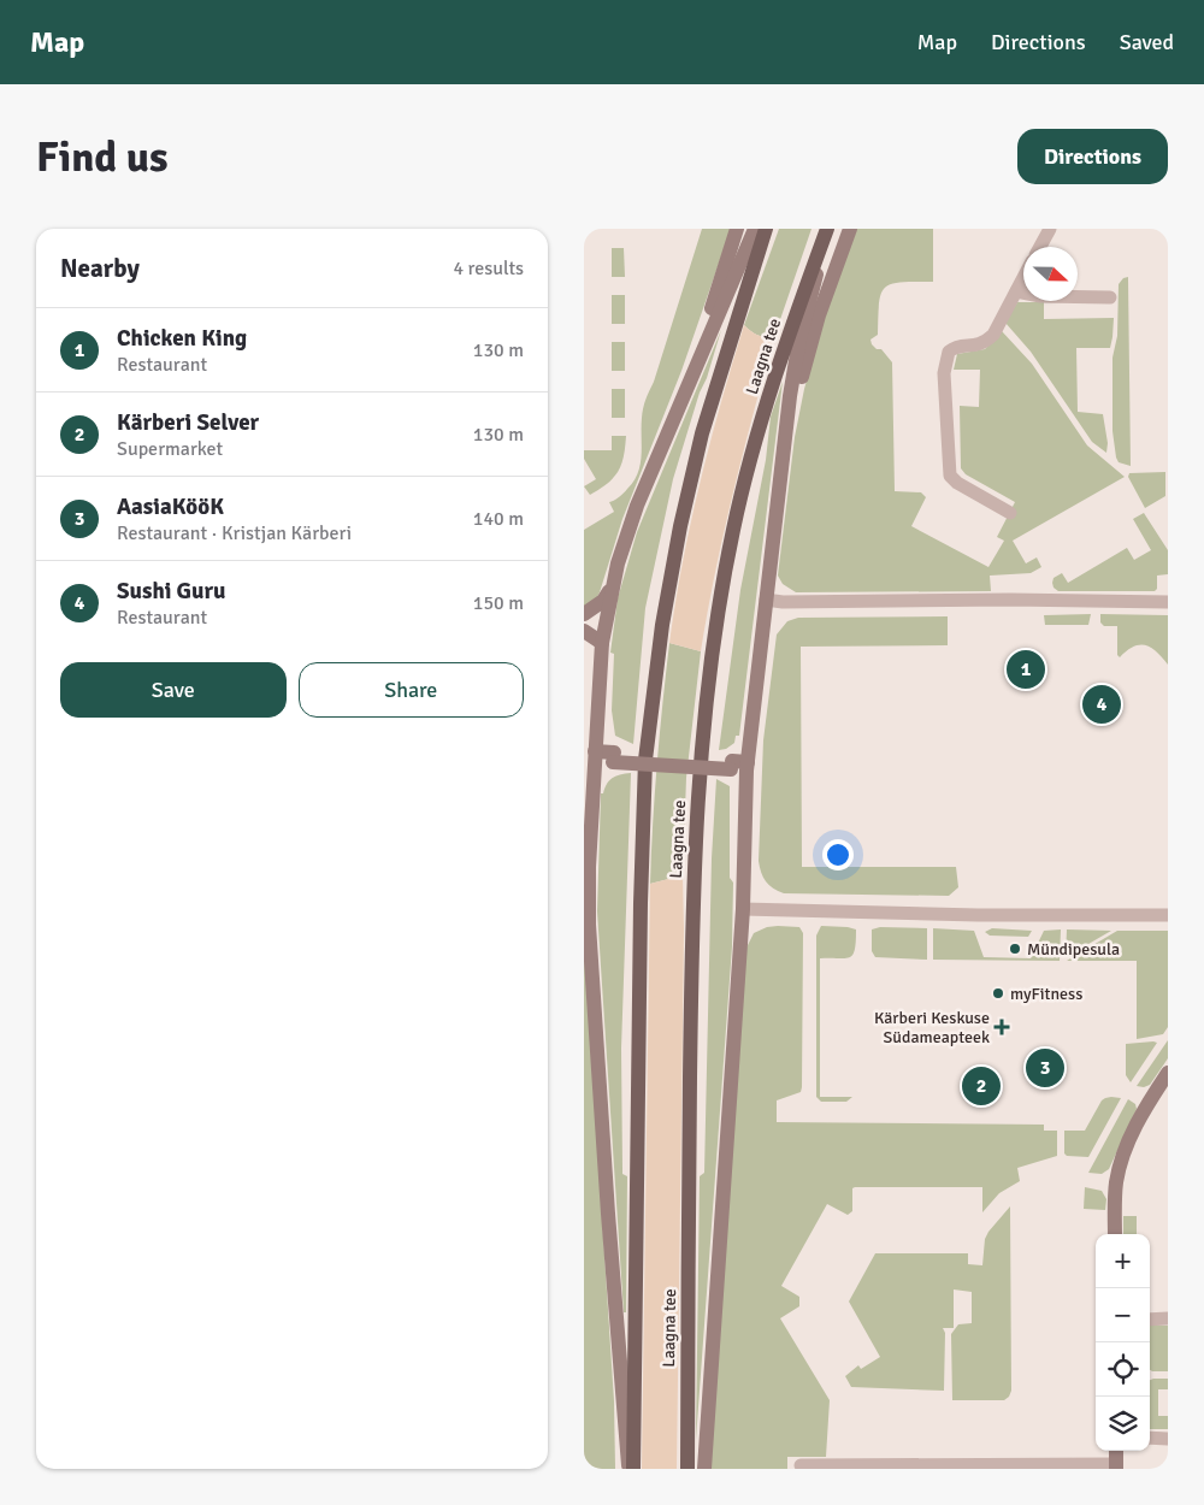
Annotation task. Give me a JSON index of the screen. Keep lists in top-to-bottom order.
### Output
{
  "streets": {
    "main road": ["Laagna tee"]
  },
  "places": {
    "other": ["Mündipesula", "myFitness"],
    "health": ["Kärberi Keskuse Südameapteek"]
  },
  "north": "right",
  "page": {
    "header": "Map",
    "nav": ["Map", "Directions", "Saved"],
    "buttons": [
      "Directions",
      ["Save", "Share"]
    ],
    "title": "Find us",
    "heading": ["Nearby", "4 results"],
    "list": [
      {
        "mark": "1",
        "name": "Chicken King",
        "note": "Restaurant",
        "value": "130 m"
      },
      {
        "mark": "2",
        "name": "Kärberi Selver",
        "note": "Supermarket",
        "value": "130 m"
      },
      {
        "mark": "3",
        "name": "AasiaKööK",
        "note": "Restaurant · Kristjan Kärberi",
        "value": "140 m"
      },
      {
        "mark": "4",
        "name": "Sushi Guru",
        "note": "Restaurant",
        "value": "150 m"
      }
    ],
    "pins": [
      "1",
      "4",
      "3",
      "2"
    ],
    "map_buttons": ["+", "−"]
  }
}
